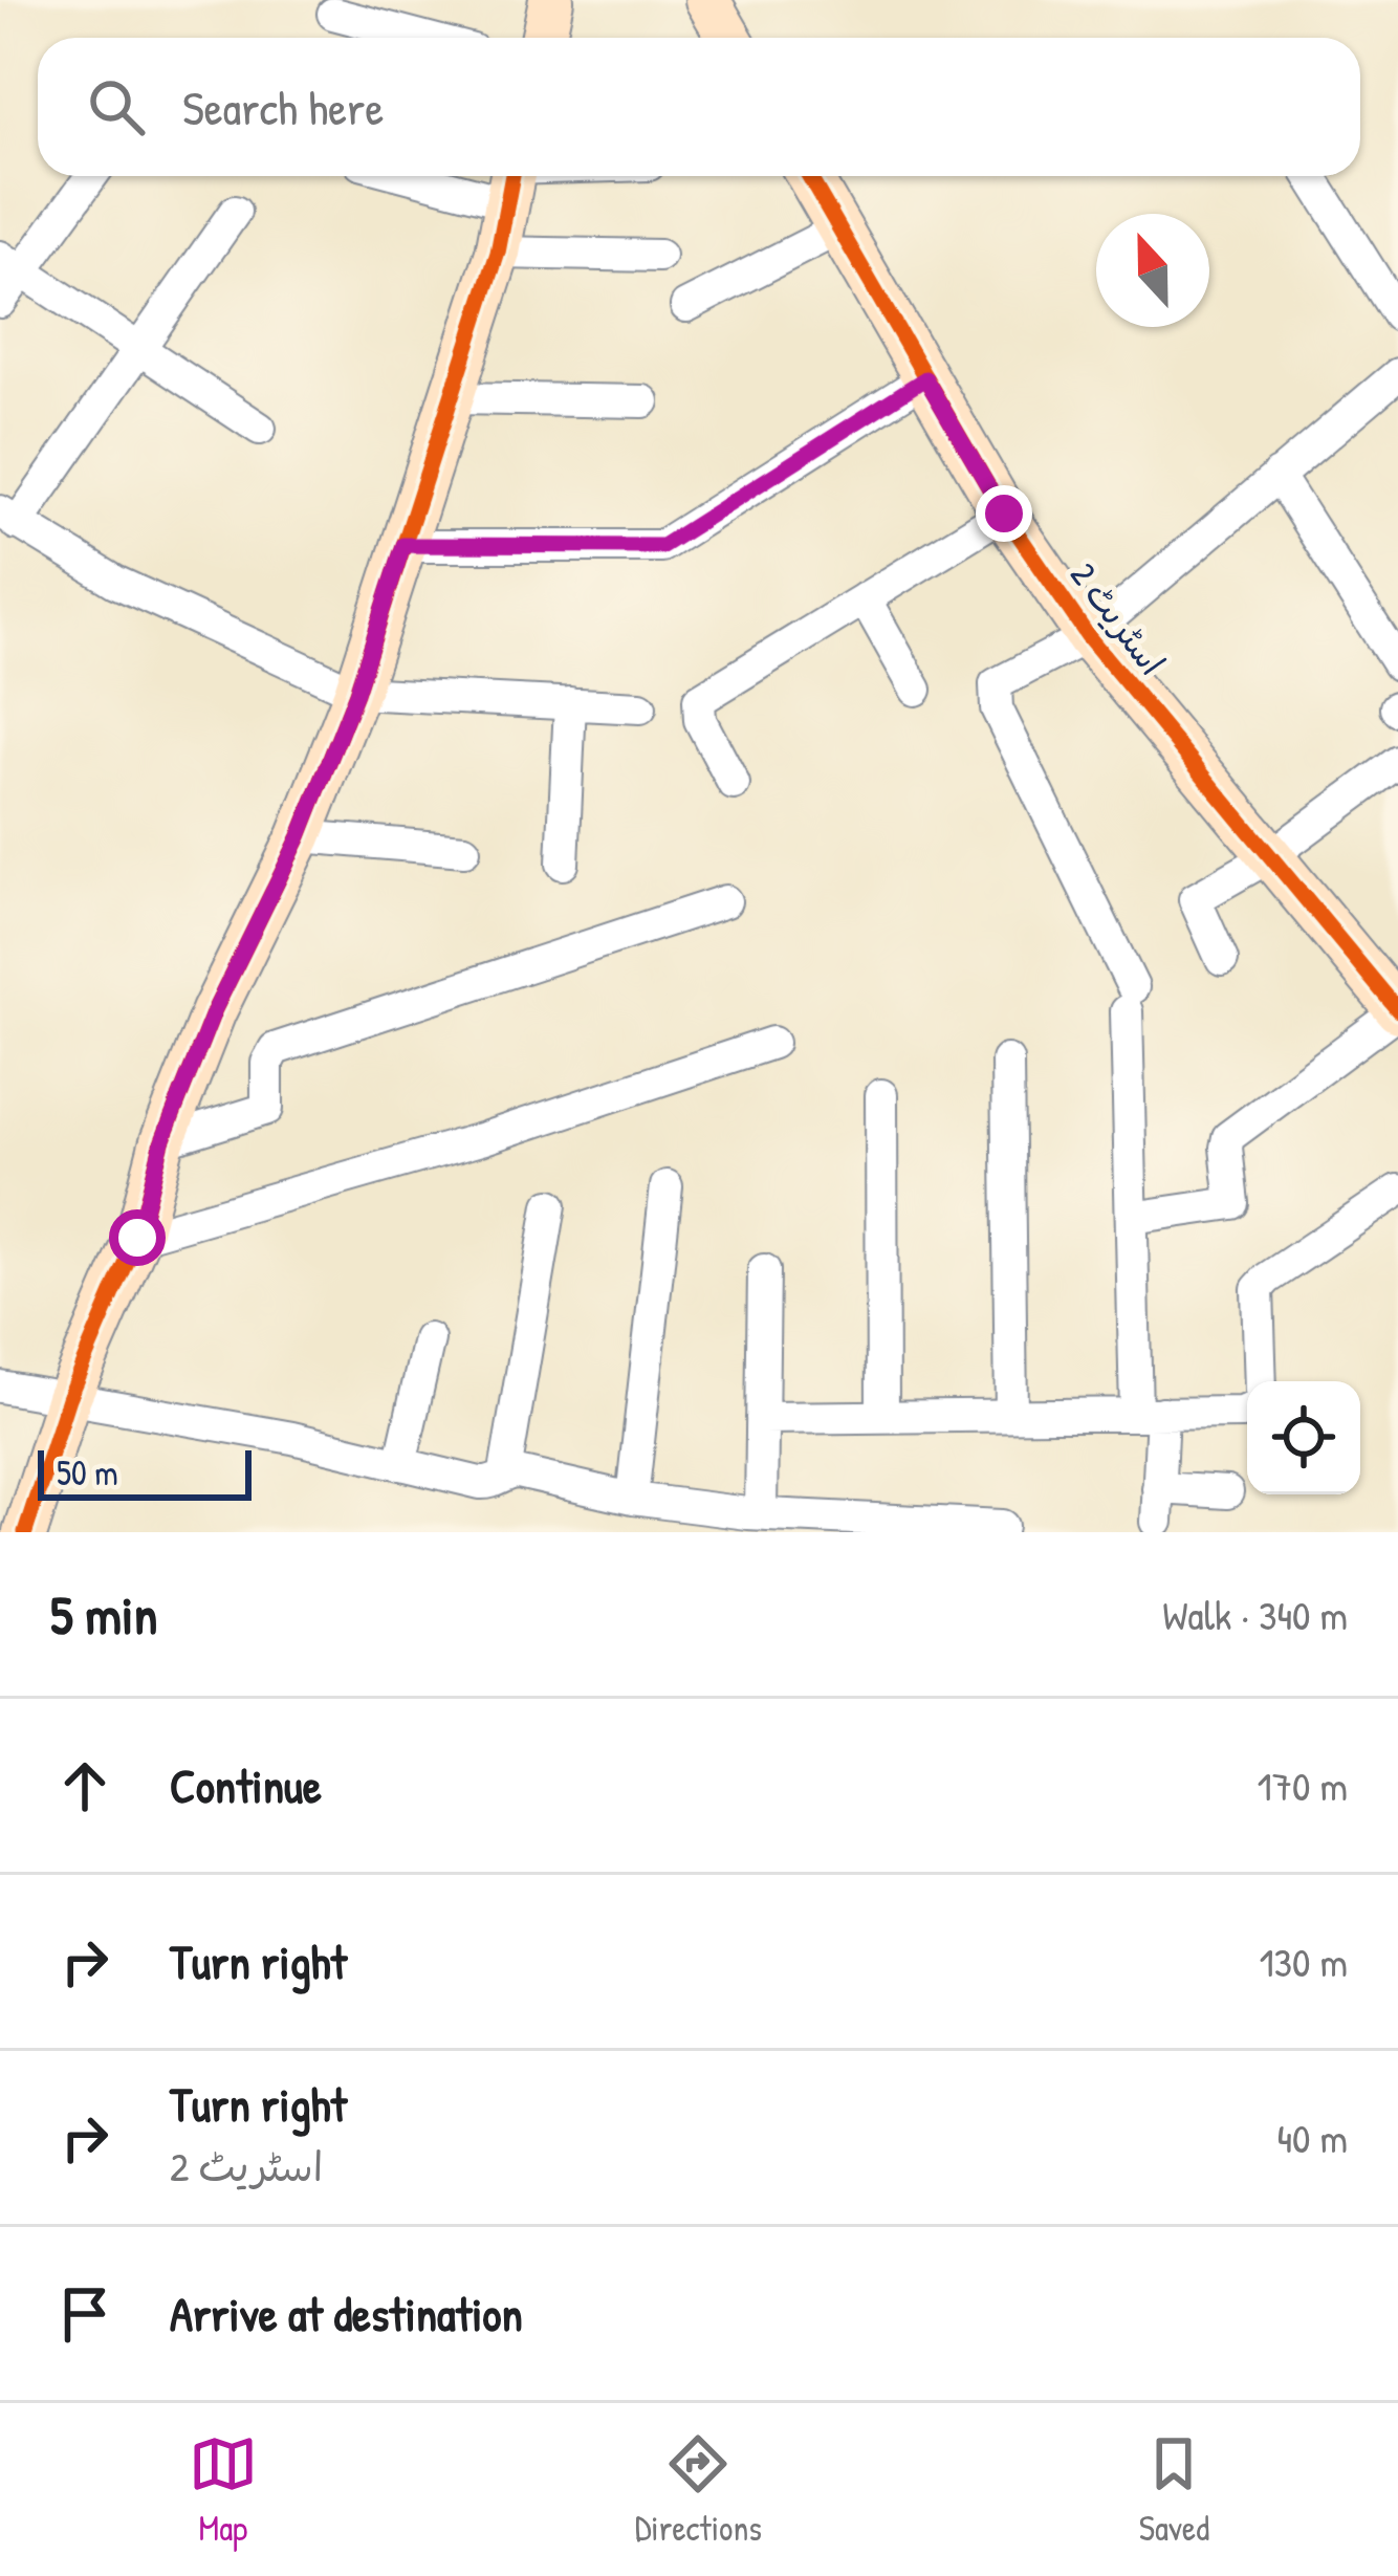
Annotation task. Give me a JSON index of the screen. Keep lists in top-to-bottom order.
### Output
{
  "streets": {
    "street": ["اسٹریٹ 2"]
  },
  "scale_bar": "50 m",
  "north": "top",
  "page": {
    "search": "Search here",
    "scale": "50 m",
    "heading": ["5 min", "Walk · 340 m"],
    "list": [
      ["Continue", "170 m"],
      ["Turn right", "130 m"],
      ["Turn right", "اسٹریٹ 2", "40 m"],
      "Arrive at destination"
    ],
    "nav": ["Map", "Directions", "Saved"]
  }
}
